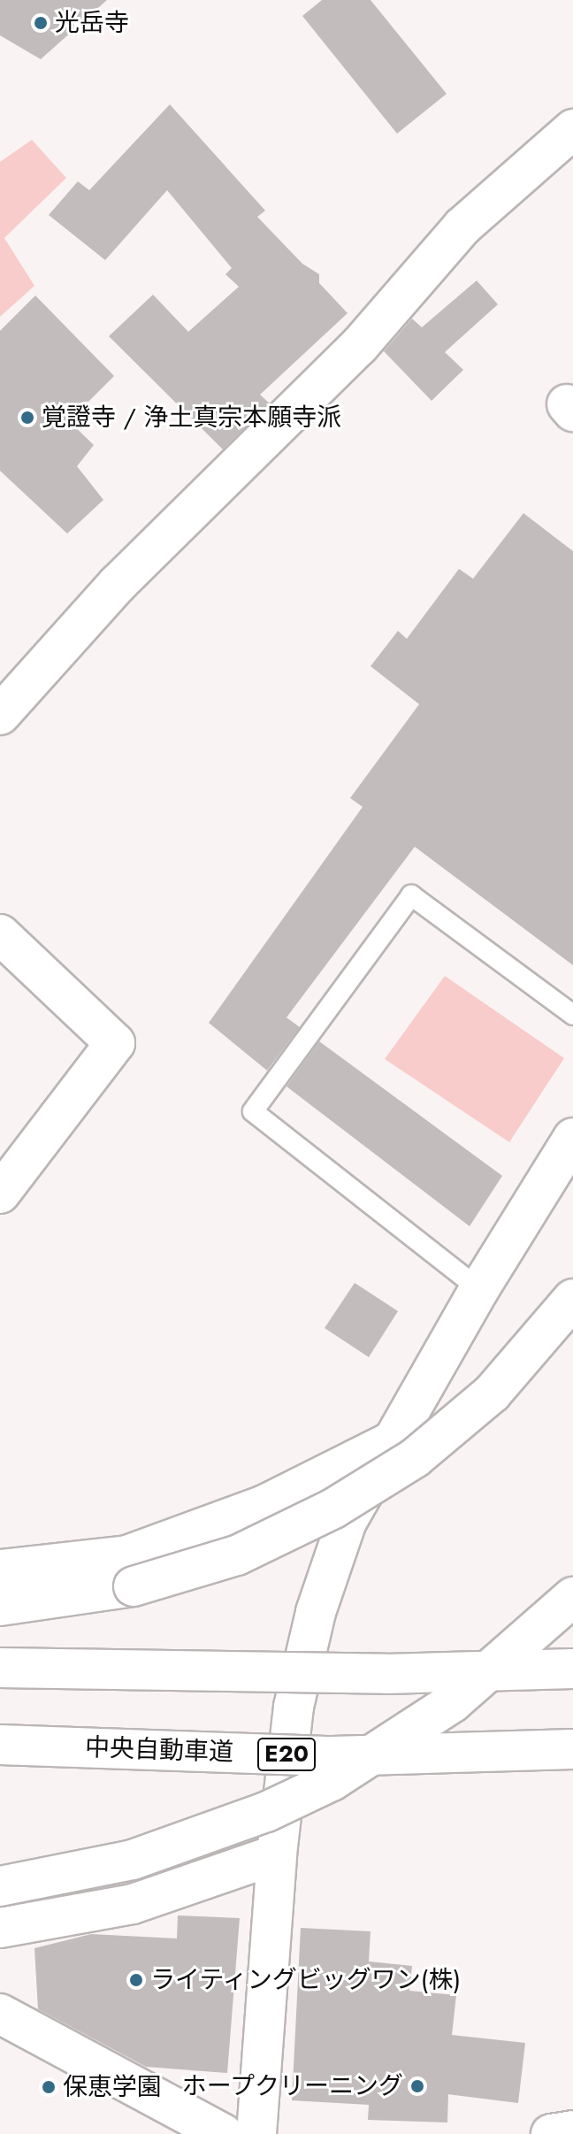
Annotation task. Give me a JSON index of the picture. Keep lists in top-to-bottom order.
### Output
{
  "streets": {
    "main road": ["中央自動車道", "E20"]
  },
  "places": [
    "光岳寺",
    "覚證寺 / 浄土真宗本願寺派",
    "ライティングビッグワン(株)",
    "ホープクリーニング",
    "保恵学園"
  ]
}
